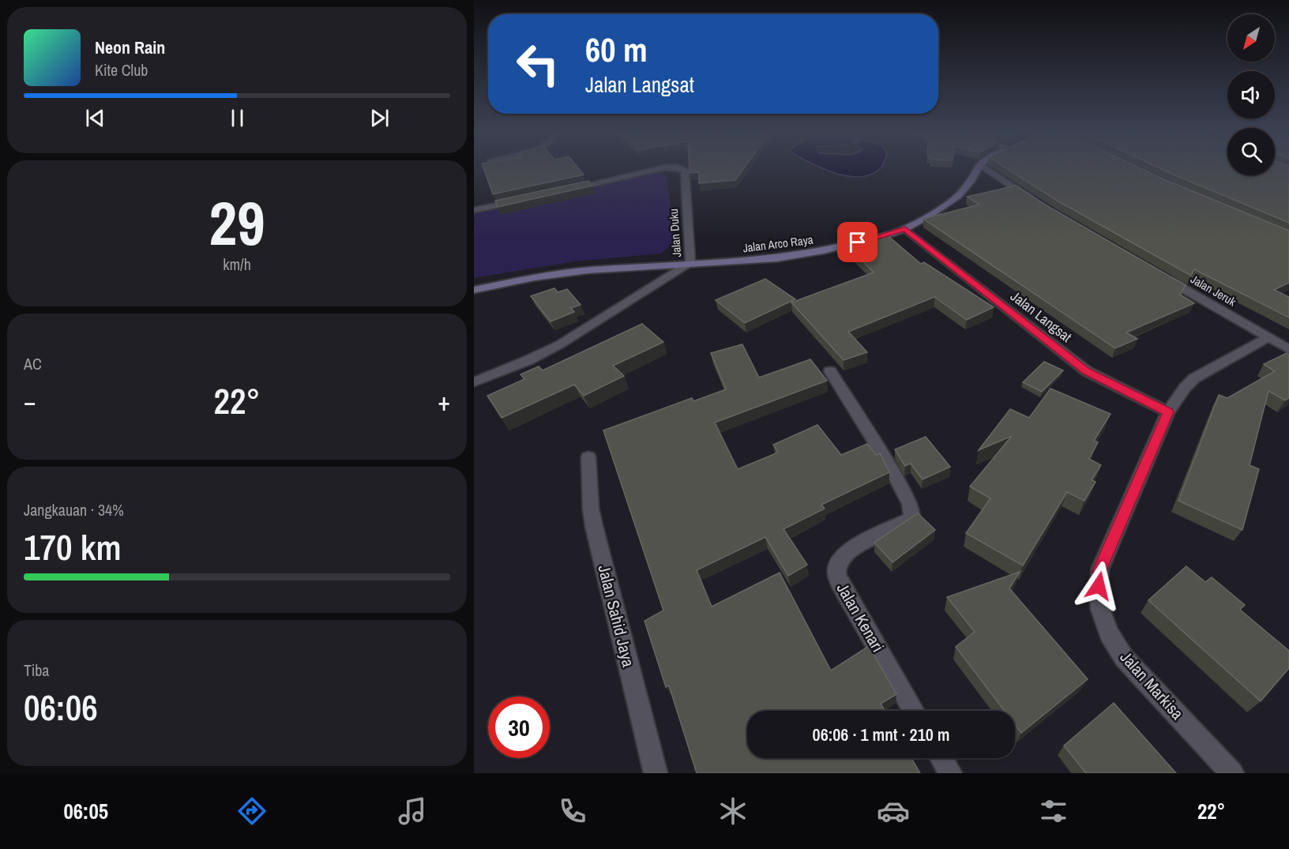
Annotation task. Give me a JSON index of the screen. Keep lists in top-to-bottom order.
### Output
{
  "streets": {
    "main road": ["Jalan Arco Raya"],
    "street": [
      "Jalan Duku",
      "Jalan Jeruk",
      "Jalan Langsat",
      "Jalan Sahid Jaya",
      "Jalan Kenari",
      "Jalan Markisa"
    ]
  },
  "crossings": [
    ["Jalan Duku", "Jalan Arco Raya"],
    ["Jalan Arco Raya", "Jalan Langsat"],
    ["Jalan Jeruk", "Jalan Markisa"],
    ["Jalan Langsat", "Jalan Markisa"]
  ],
  "north": "bottom left",
  "page": {
    "turn": ["60 m", "Jalan Langsat"],
    "song": ["Neon Rain", "Kite Club"],
    "tile": [
      ["29", "km/h"],
      "AC",
      ["Jangkauan · 34%", "170 km"],
      ["Tiba", "06:06"]
    ],
    "heat": ["−", "22°", "+"],
    "limit": "30",
    "trip": "06:06 · 1 mnt · 210 m",
    "tabs": ["06:05", "22°"]
  }
}
